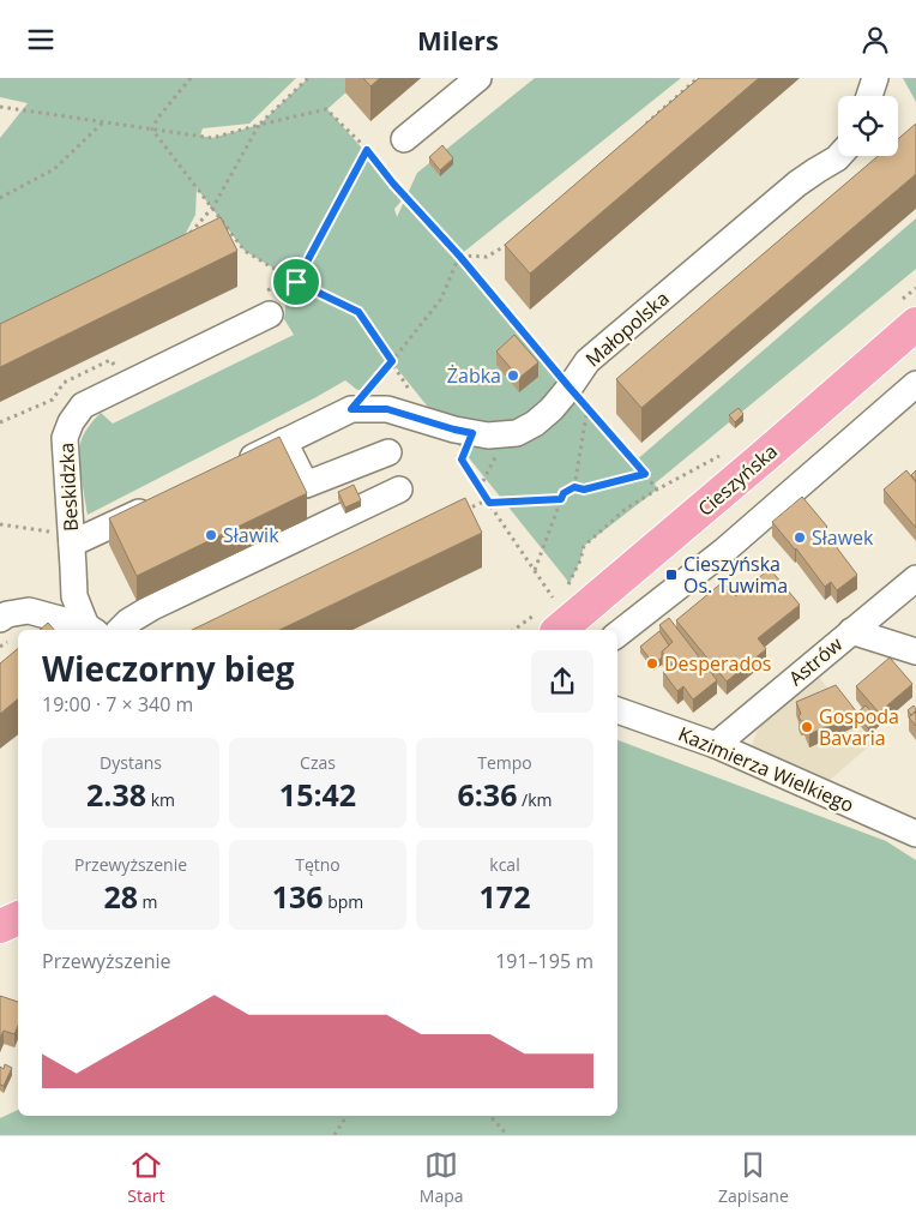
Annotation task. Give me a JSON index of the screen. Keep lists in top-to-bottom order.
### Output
{
  "streets": {
    "main road": ["Cieszyńska"],
    "street": [
      "Małopolska",
      "Beskidzka",
      "Astrów",
      "Kazimierza Wielkiego"
    ]
  },
  "crossings": [
    ["Astrów", "Kazimierza Wielkiego"]
  ],
  "places": {
    "other": [
      "Żabka",
      "Sławik",
      "Sławek",
      "Desperados",
      "Gospoda Bavaria"
    ],
    "transit": ["Cieszyńska Os. Tuwima"]
  },
  "page": {
    "header": "Milers",
    "heading": ["Wieczorny bieg", "19:00 · 7 × 340 m"],
    "stats": [
      ["Dystans", "2.38 km"],
      ["Czas", "15:42"],
      ["Tempo", "6:36 /km"],
      ["Przewyższenie", "28 m"],
      ["Tętno", "136 bpm"],
      ["kcal", "172"]
    ],
    "chart": ["Przewyższenie", "191–195 m"],
    "tabs": ["Start", "Mapa", "Zapisane"]
  }
}
